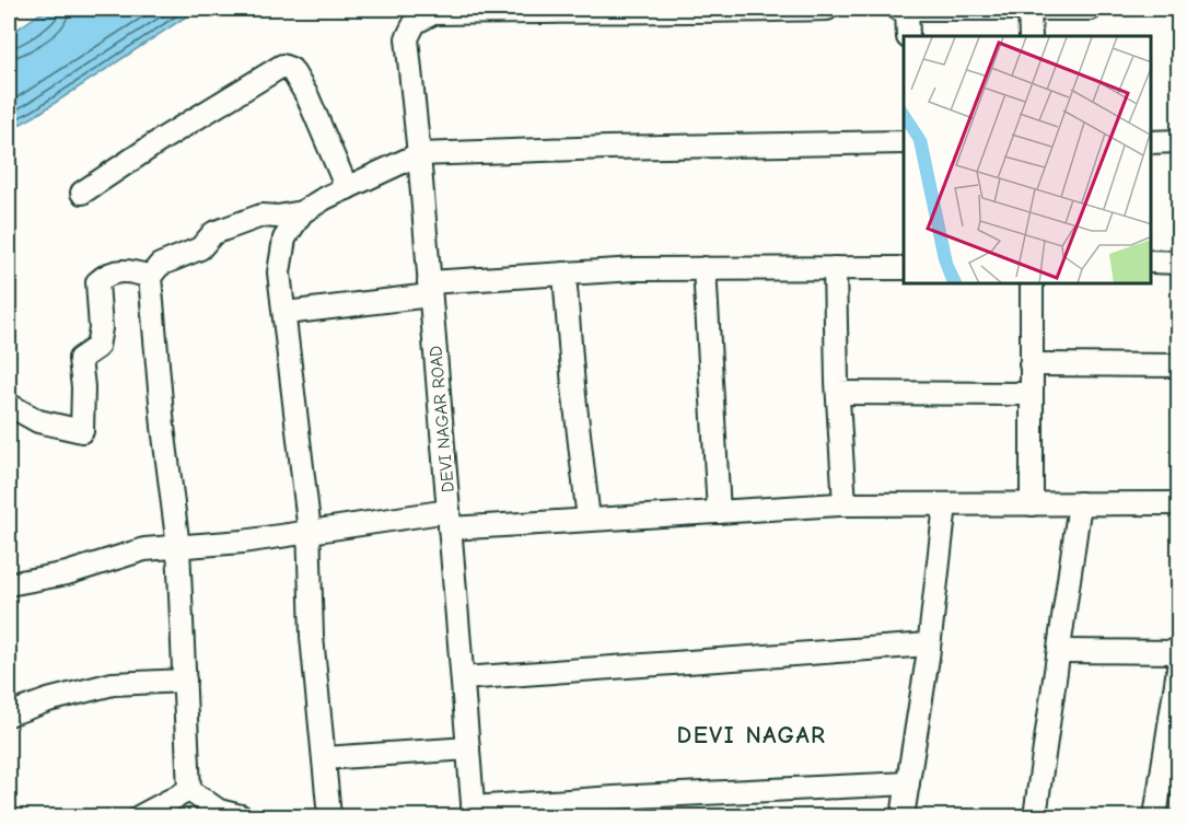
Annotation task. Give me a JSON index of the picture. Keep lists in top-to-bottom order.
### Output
{
  "streets": {
    "street": ["DEVI NAGAR ROAD"]
  },
  "districts": ["DEVI NAGAR"]
}
